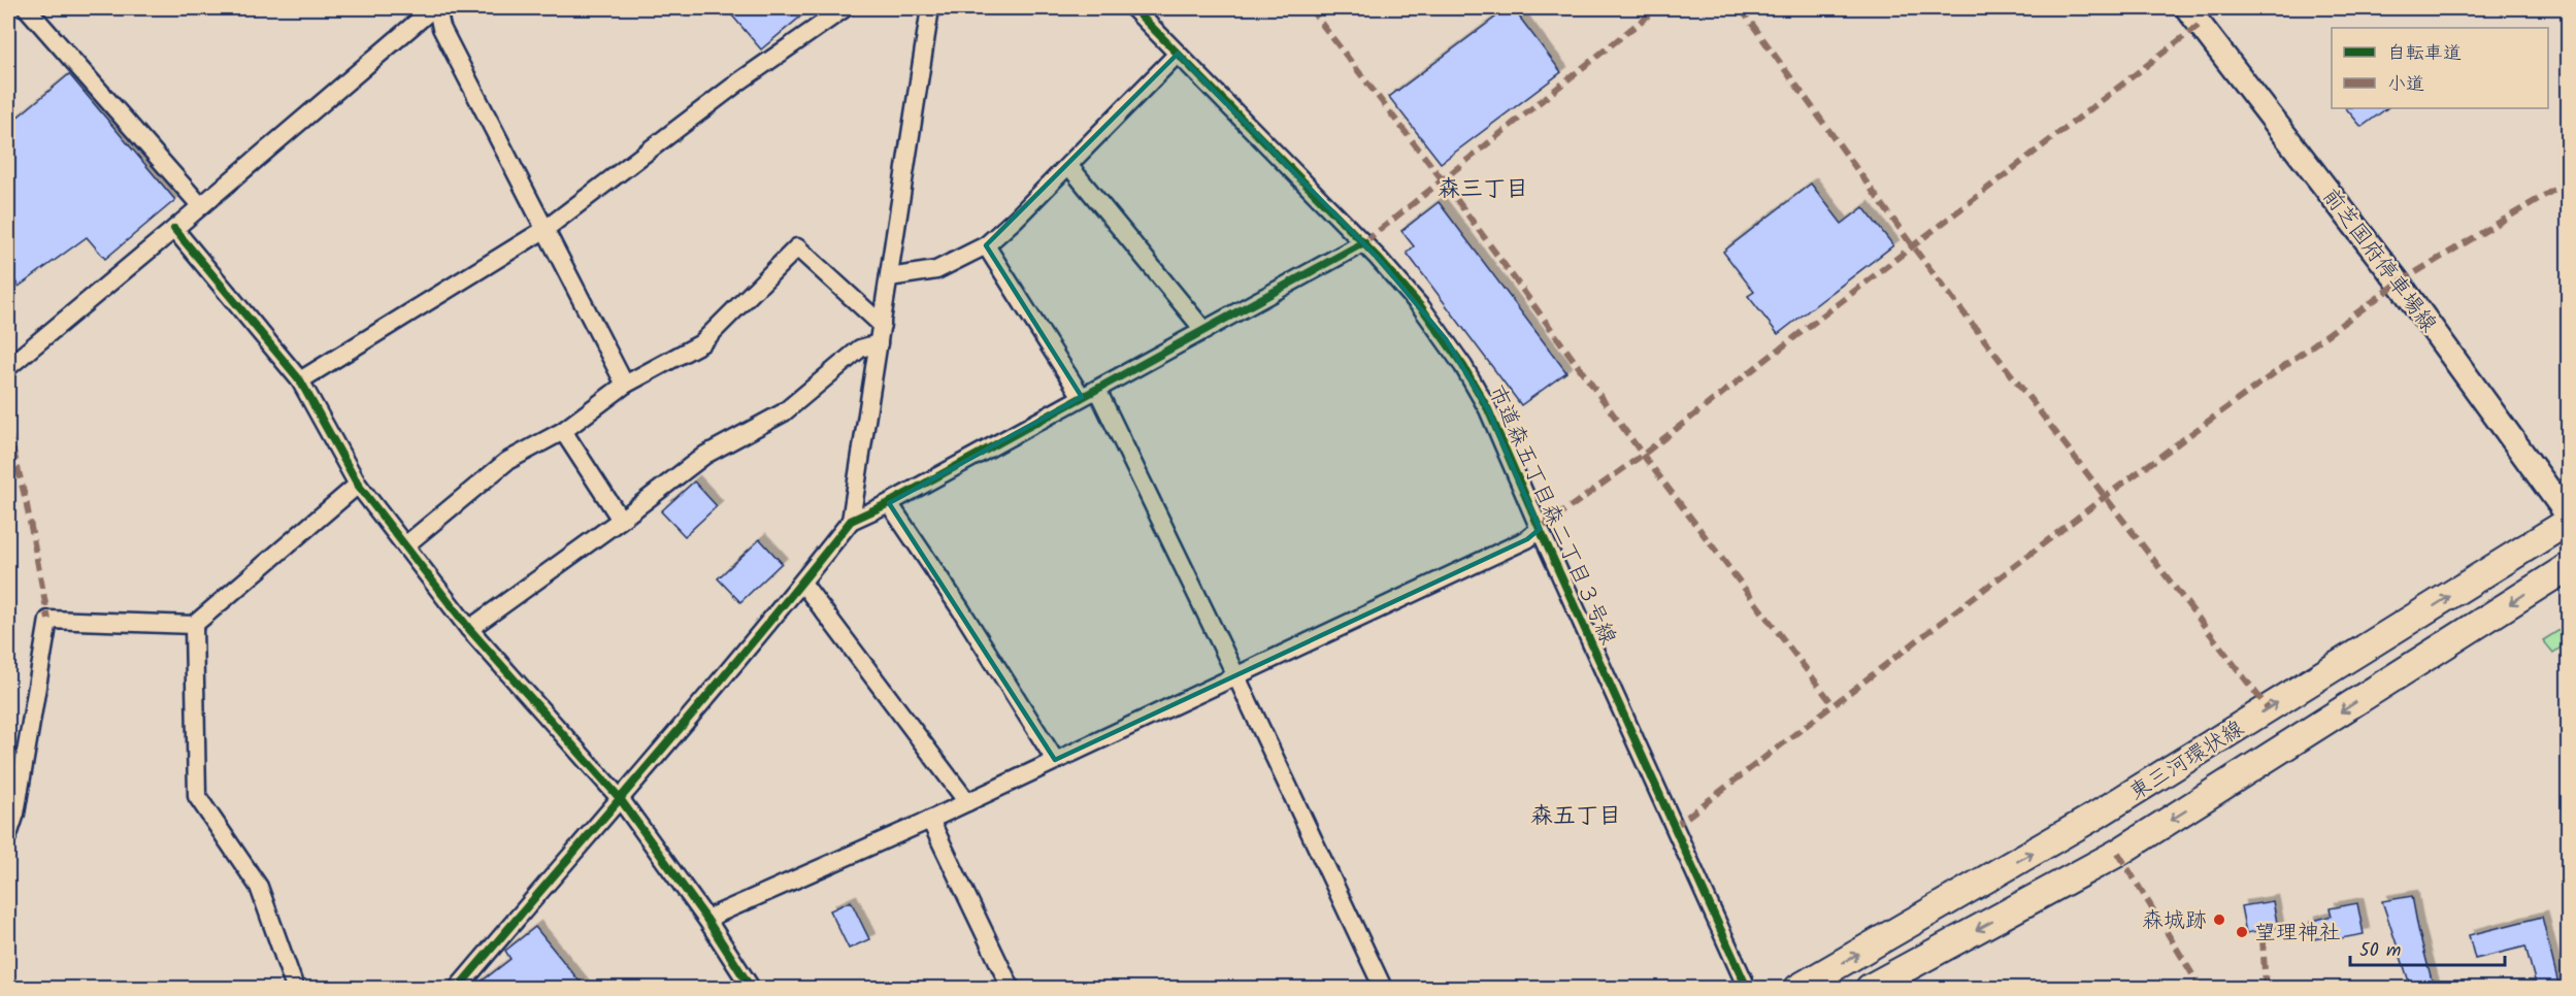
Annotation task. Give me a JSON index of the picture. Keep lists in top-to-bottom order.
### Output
{
  "streets": {
    "main road": ["前芝国府停車場線", "東三河環状線"],
    "street": ["市道森五丁目森二丁目３号線"]
  },
  "districts": ["森三丁目", "森五丁目"],
  "places": ["森城跡", "望理神社"],
  "legend": ["自転車道", "小道"],
  "scale_bar": "50 m"
}
